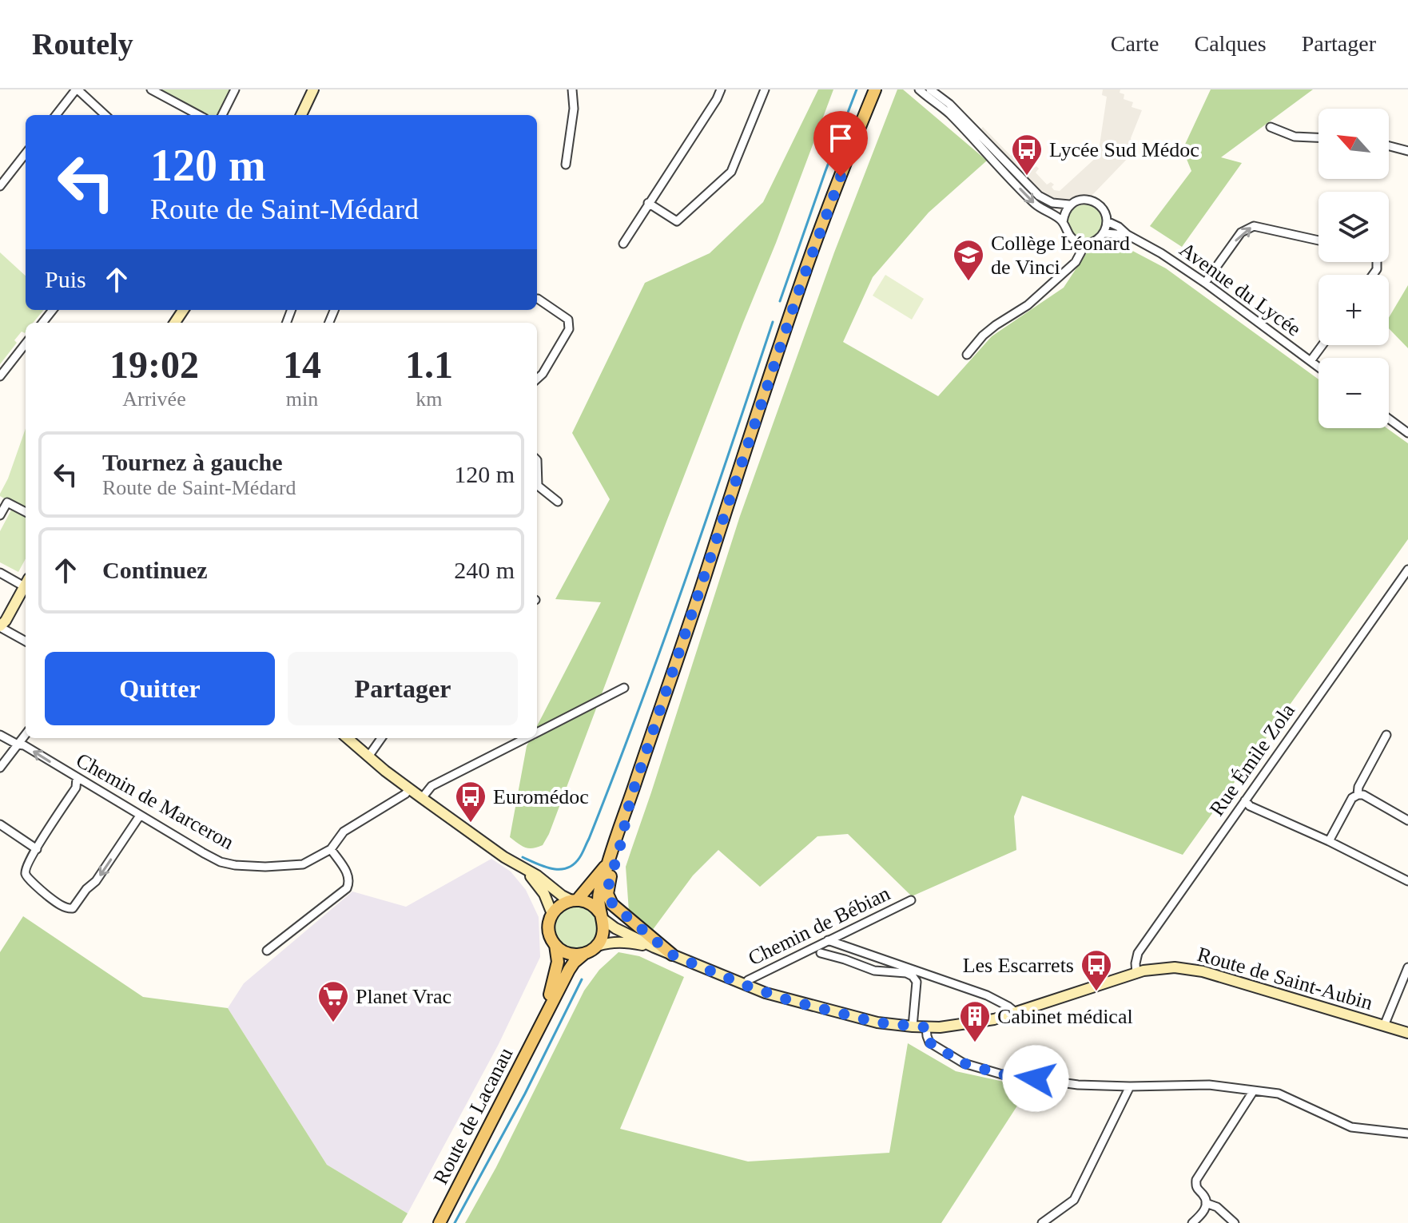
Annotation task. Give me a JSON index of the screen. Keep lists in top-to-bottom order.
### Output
{
  "streets": {
    "main road": ["Route de Lacanau"],
    "street": [
      "Avenue du Lycée",
      "Rue Émile Zola",
      "Chemin de Marceron",
      "Chemin de Bébian",
      "Route de Saint-Aubin"
    ]
  },
  "crossings": [
    ["Rue Émile Zola", "Route de Saint-Aubin"],
    ["Chemin de Bébian", "Route de Saint-Aubin"]
  ],
  "places": {
    "bus stop": ["Lycée Sud Médoc", "Euromédoc", "Les Escarrets"],
    "school or university": ["Collège Léonard de Vinci"],
    "supermarket": ["Planet Vrac"],
    "building": ["Cabinet médical"]
  },
  "north": "top left",
  "page": {
    "header": "Routely",
    "nav": ["Carte", "Calques", "Partager"],
    "map_buttons": ["+", "−"],
    "turn": ["120 m", "Route de Saint-Médard"],
    "then": "Puis",
    "eta": [
      "19:02",
      "Arrivée",
      "14",
      "min",
      "1.1",
      "km"
    ],
    "list": [
      {
        "name": "Tournez à gauche",
        "note": "Route de Saint-Médard",
        "value": "120 m"
      },
      {
        "name": "Continuez",
        "value": "240 m"
      }
    ],
    "buttons": ["Quitter", "Partager"]
  }
}
